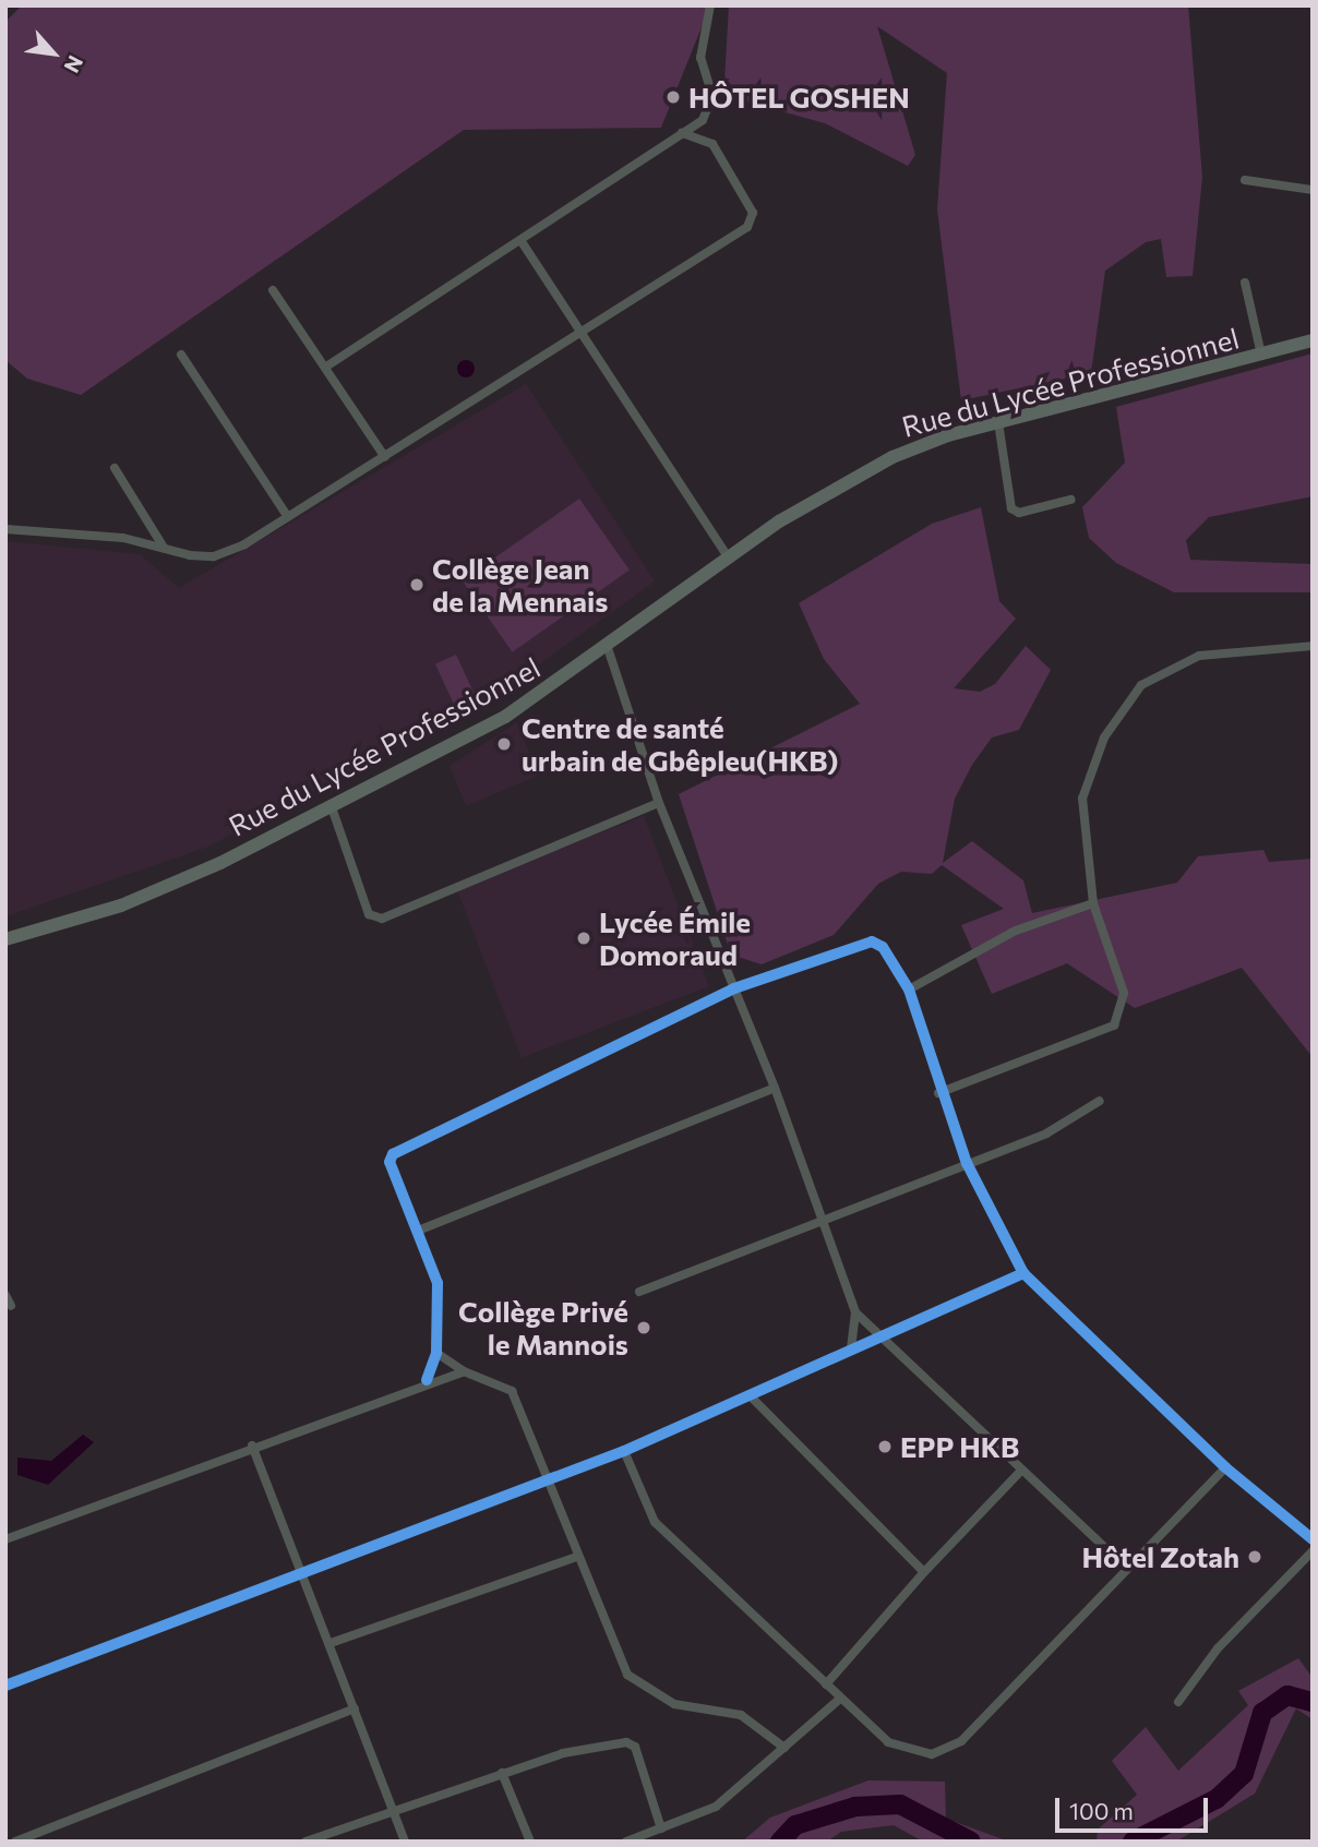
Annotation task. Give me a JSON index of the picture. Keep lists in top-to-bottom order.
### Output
{
  "streets": {
    "main road": ["Rue du Lycée Professionnel"]
  },
  "places": [
    "HÔTEL GOSHEN",
    "Collège Jean de la Mennais",
    "Centre de santé urbain de Gbêpleu(HKB)",
    "Lycée Émile Domoraud",
    "Collège Privé le Mannois",
    "EPP HKB",
    "Hôtel Zotah"
  ],
  "scale_bar": "100 m",
  "north": "bottom right"
}
